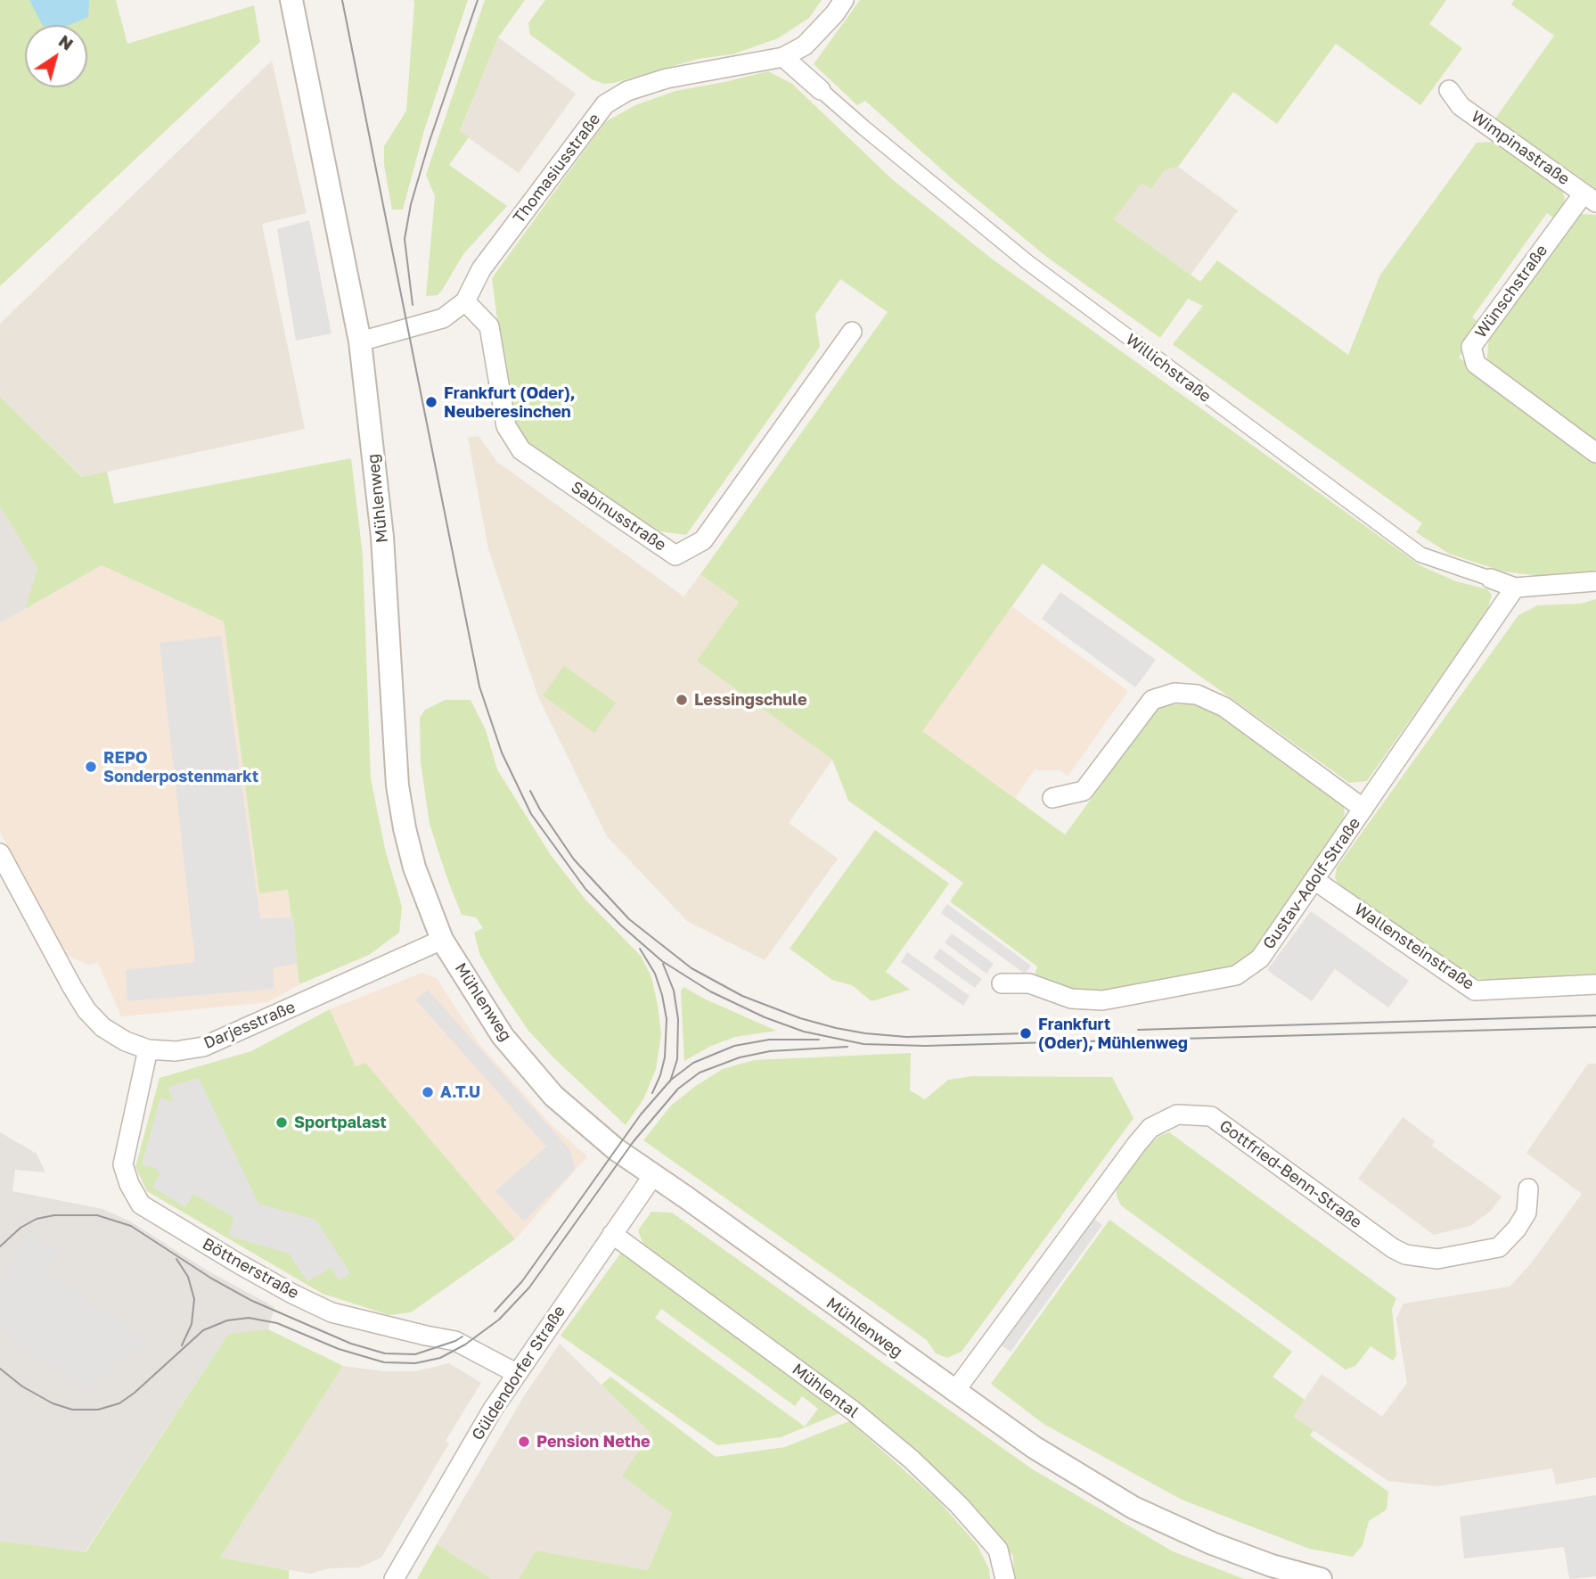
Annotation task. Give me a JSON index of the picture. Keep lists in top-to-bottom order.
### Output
{
  "streets": {
    "street": [
      "Wimpinastraße",
      "Thomasiusstraße",
      "Wünschstraße",
      "Willichstraße",
      "Mühlenweg",
      "Sabinusstraße",
      "Gustav-Adolf-Straße",
      "Wallensteinstraße",
      "Darjesstraße",
      "Gottfried-Benn-Straße",
      "Böttnerstraße",
      "Güldendorfer Straße",
      "Mühlental"
    ]
  },
  "crossings": [
    ["Wimpinastraße", "Wünschstraße"],
    ["Thomasiusstraße", "Willichstraße"],
    ["Thomasiusstraße", "Mühlenweg"],
    ["Thomasiusstraße", "Sabinusstraße"],
    ["Willichstraße", "Gustav-Adolf-Straße"],
    ["Mühlenweg", "Darjesstraße"],
    ["Mühlenweg", "Gottfried-Benn-Straße"],
    ["Mühlenweg", "Güldendorfer Straße"],
    ["Gustav-Adolf-Straße", "Wallensteinstraße"],
    ["Darjesstraße", "Böttnerstraße"],
    ["Böttnerstraße", "Güldendorfer Straße"],
    ["Güldendorfer Straße", "Mühlental"]
  ],
  "places": [
    "Frankfurt (Oder), Neuberesinchen",
    "Lessingschule",
    "REPO Sonderpostenmarkt",
    "Frankfurt (Oder), Mühlenweg",
    "A.T.U",
    "Sportpalast",
    "Pension Nethe"
  ],
  "north": "top right"
}
